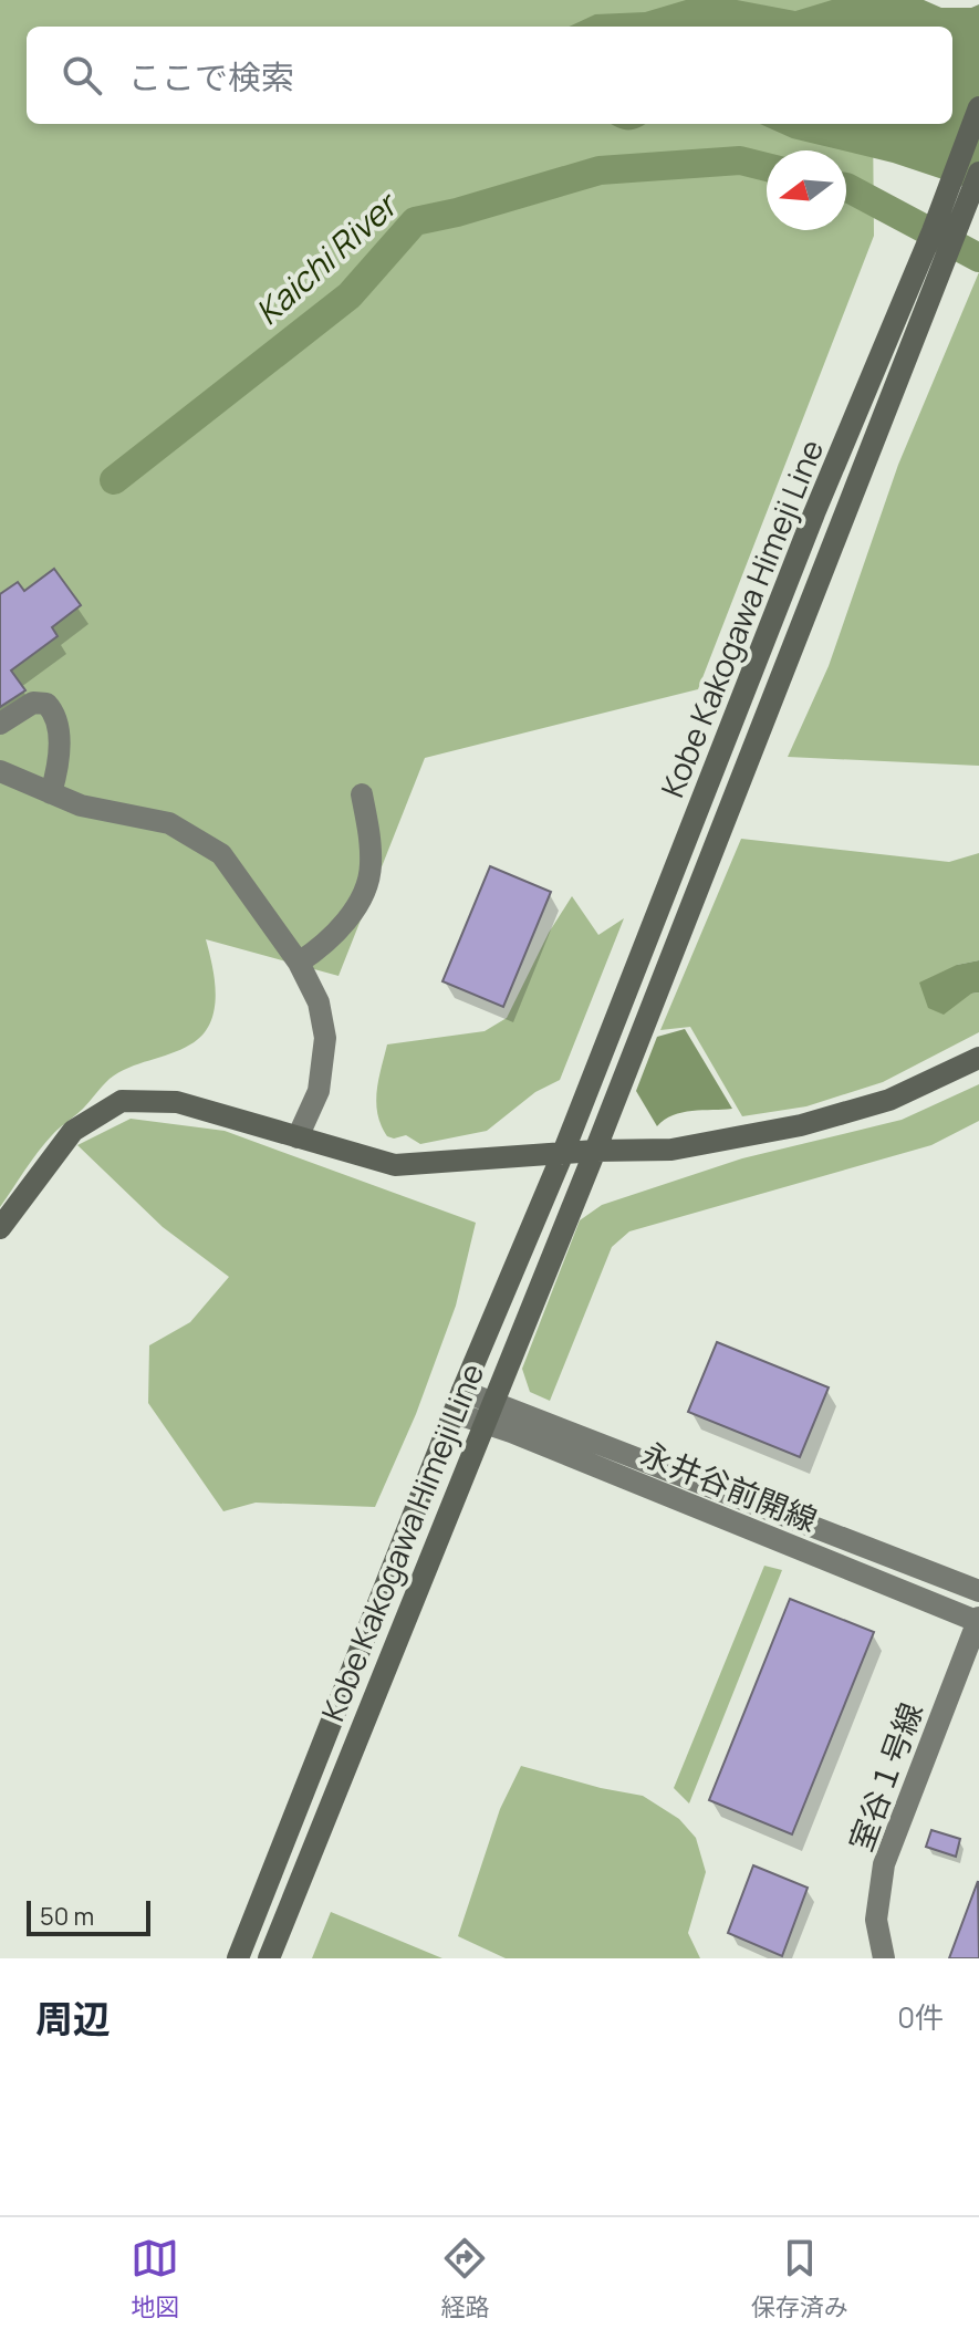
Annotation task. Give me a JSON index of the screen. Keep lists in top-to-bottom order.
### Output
{
  "streets": {
    "main road": ["Kobe Kakogawa Himeji Line"],
    "street": ["永井谷前開線", "室谷１号線"]
  },
  "crossings": [
    ["Kobe Kakogawa Himeji Line", "永井谷前開線"],
    ["永井谷前開線", "室谷１号線"]
  ],
  "water": ["Kaichi River"],
  "scale_bar": "50 m",
  "north": "left",
  "page": {
    "search": "ここで検索",
    "scale": "50 m",
    "heading": ["周辺", "0件"],
    "nav": ["地図", "経路", "保存済み"]
  }
}
